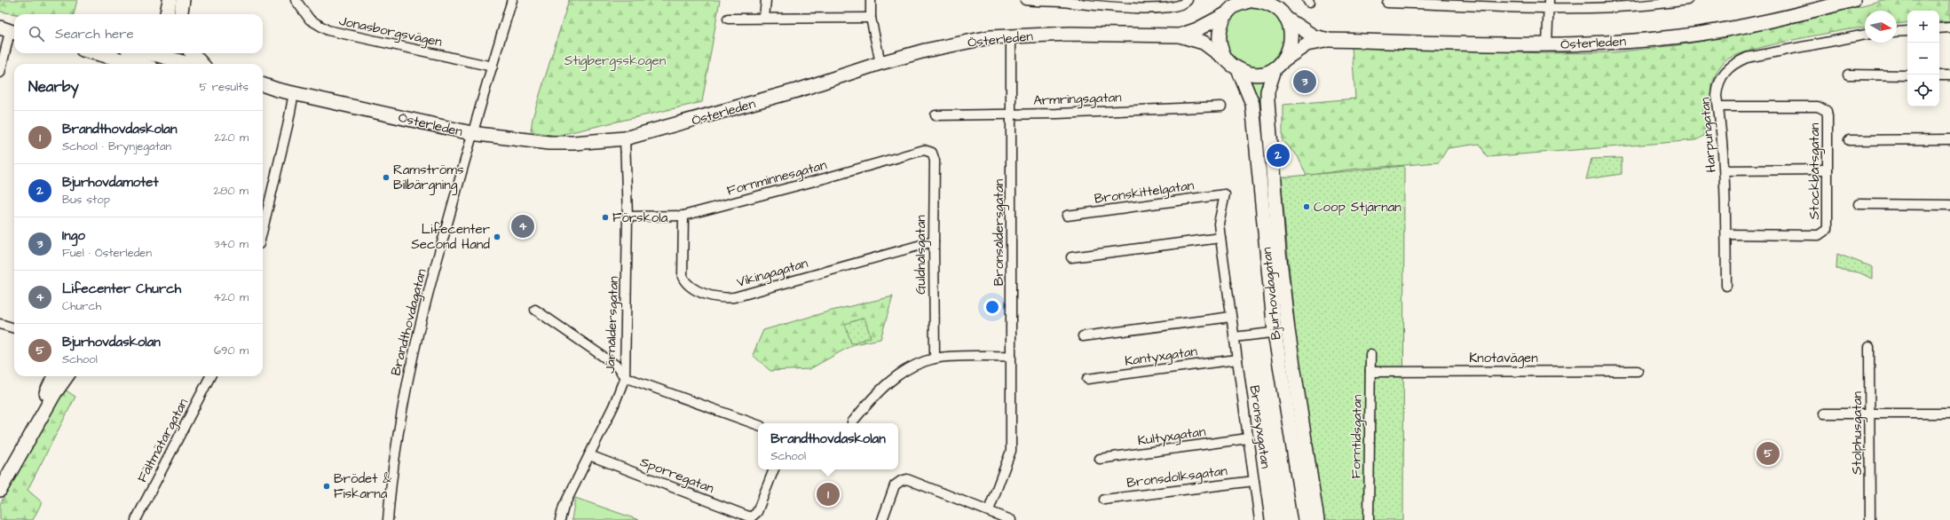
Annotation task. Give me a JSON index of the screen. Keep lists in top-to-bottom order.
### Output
{
  "streets": {
    "main road": ["Österleden", "Bjurhovdagatan"],
    "street": [
      "Jonasborgsvägen",
      "Armringsgatan",
      "Harpungatan",
      "Stockbåtsgatan",
      "Fornminnesgatan",
      "Bronskittelgatan",
      "Bronsåldersgatan",
      "Guldnålsgatan",
      "Vikingagatan",
      "Brandthovdagatan",
      "Järnåldersgatan",
      "Kantyxgatan",
      "Knotavägen",
      "Bronsyxgatan",
      "Stolphusgatan",
      "Kultyxgatan",
      "Forntidsgatan",
      "Fältmätargatan",
      "Sporregatan",
      "Bronsdolksgatan"
    ]
  },
  "crossings": [
    ["Jonasborgsvägen", "Brandthovdagatan"],
    ["Österleden", "Bronsåldersgatan"],
    ["Österleden", "Bjurhovdagatan"],
    ["Österleden", "Brandthovdagatan"],
    ["Österleden", "Järnåldersgatan"],
    ["Armringsgatan", "Bronsåldersgatan"],
    ["Harpungatan", "Stockbåtsgatan"],
    ["Fornminnesgatan", "Guldnålsgatan"],
    ["Fornminnesgatan", "Vikingagatan"],
    ["Fornminnesgatan", "Järnåldersgatan"],
    ["Bronskittelgatan", "Bronsyxgatan"],
    ["Guldnålsgatan", "Vikingagatan"],
    ["Järnåldersgatan", "Sporregatan"],
    ["Kantyxgatan", "Bronsyxgatan"],
    ["Knotavägen", "Forntidsgatan"],
    ["Bronsyxgatan", "Kultyxgatan"],
    ["Bronsyxgatan", "Bronsdolksgatan"]
  ],
  "parks": ["Stigbergsskogen"],
  "places": [
    "Ramströms Bilbärgning",
    "Coop Stjärnan",
    "Förskola",
    "Lifecenter Second Hand",
    "Brödet & Fiskarna"
  ],
  "north": "right",
  "page": {
    "map_buttons": ["+", "−"],
    "search": "Search here",
    "heading": ["Nearby", "5 results"],
    "pins": [
      "3",
      "2",
      "4",
      "5",
      "1"
    ],
    "list": [
      {
        "mark": "1",
        "name": "Brandthovdaskolan",
        "note": "School · Brynjegatan",
        "value": "220 m"
      },
      {
        "mark": "2",
        "name": "Bjurhovdamotet",
        "note": "Bus stop",
        "value": "280 m"
      },
      {
        "mark": "3",
        "name": "Ingo",
        "note": "Fuel · Österleden",
        "value": "340 m"
      },
      {
        "mark": "4",
        "name": "Lifecenter Church",
        "note": "Church",
        "value": "420 m"
      },
      {
        "mark": "5",
        "name": "Bjurhovdaskolan",
        "note": "School",
        "value": "690 m"
      }
    ],
    "popup": ["Brandthovdaskolan", "School"]
  }
}
